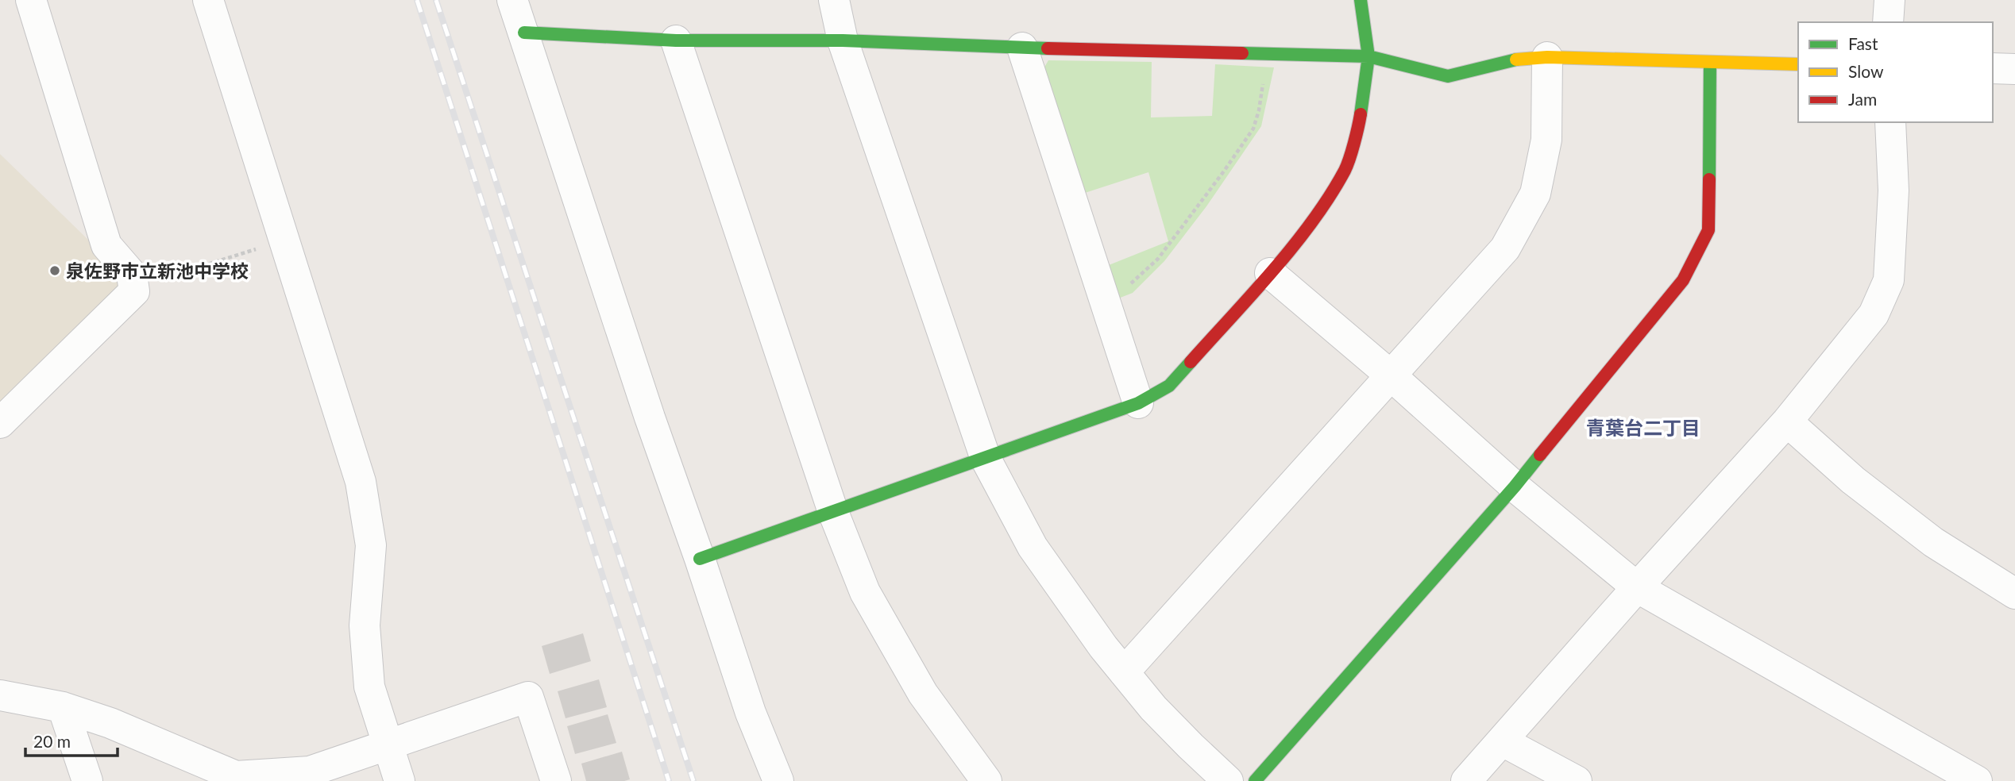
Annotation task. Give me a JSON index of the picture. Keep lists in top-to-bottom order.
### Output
{
  "districts": ["青葉台二丁目"],
  "places": ["泉佐野市立新池中学校"],
  "legend": ["Fast", "Slow", "Jam"],
  "scale_bar": "20 m"
}
